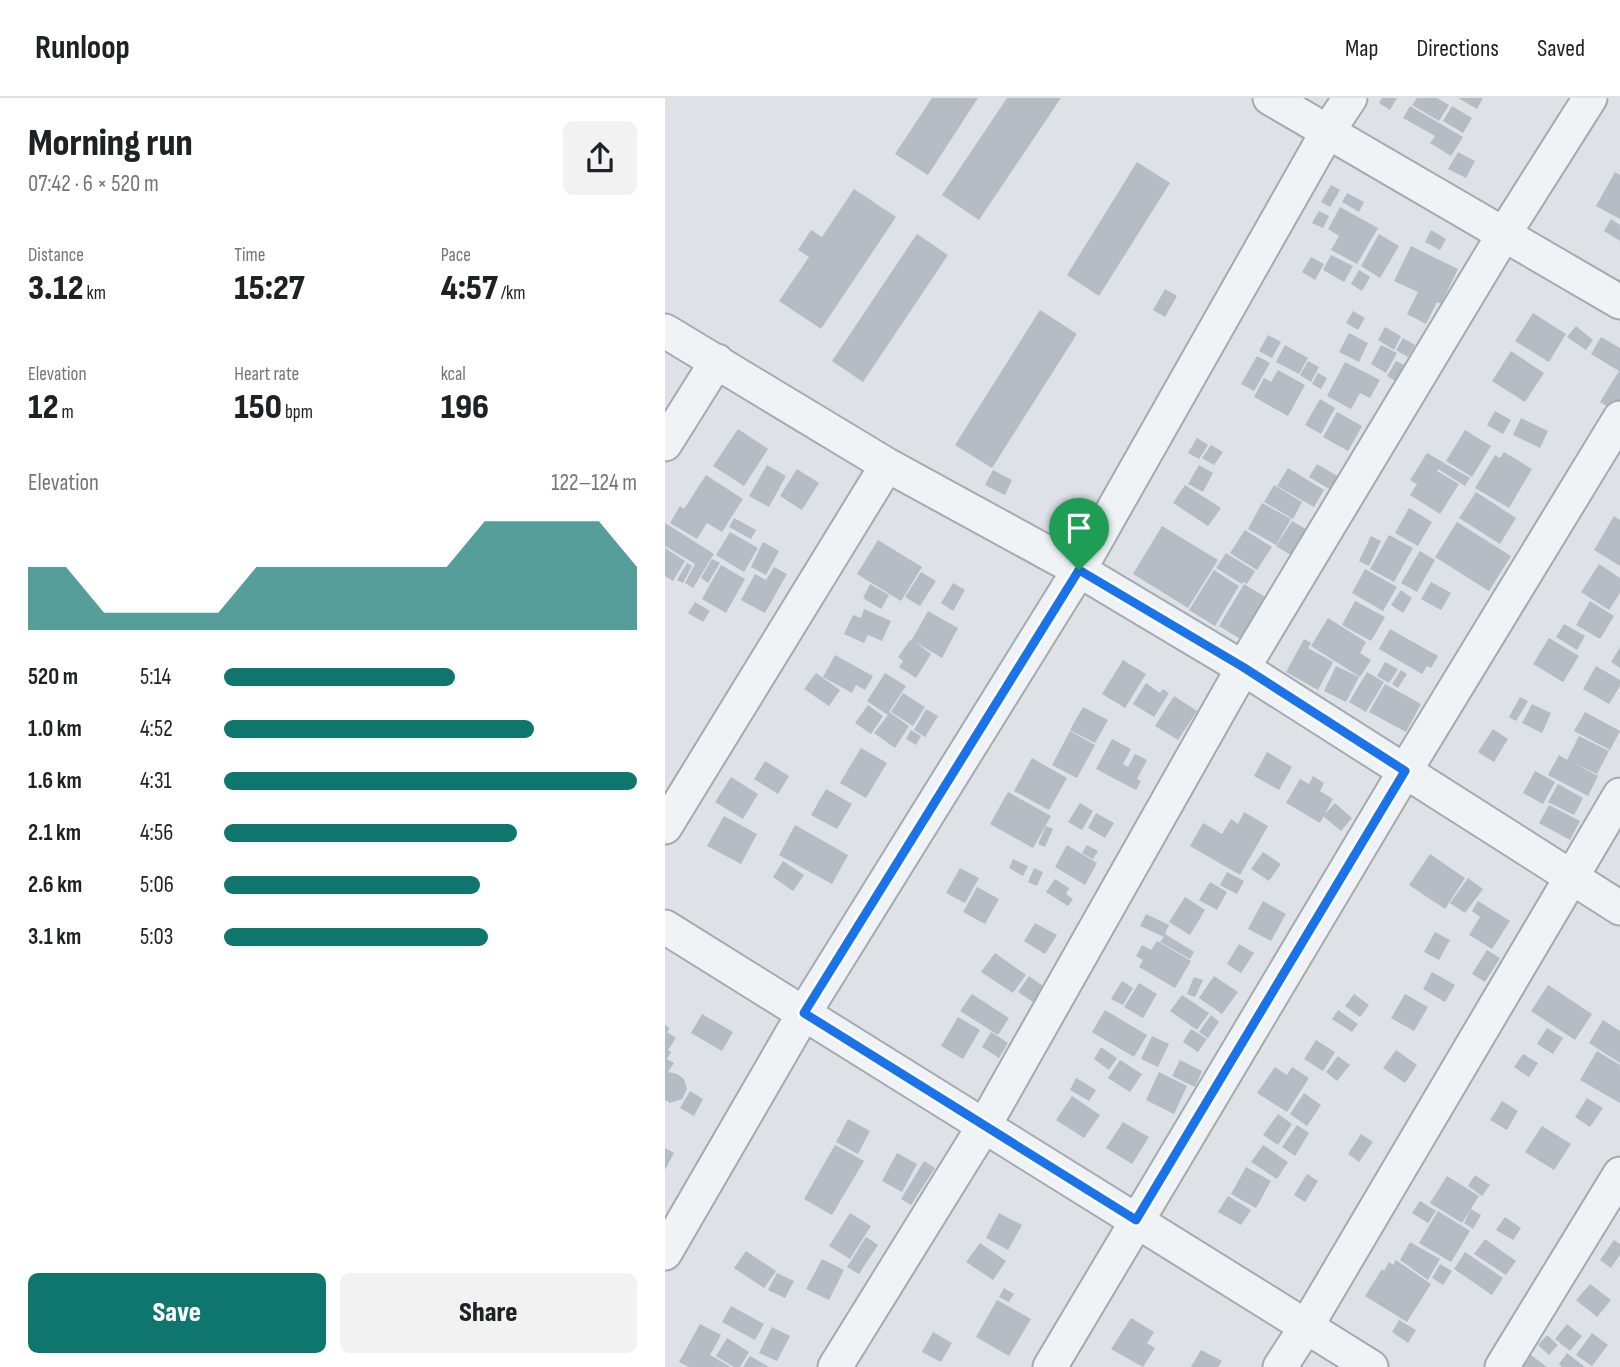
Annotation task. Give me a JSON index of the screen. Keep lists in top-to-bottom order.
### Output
{
  "page": {
    "header": "Runloop",
    "nav": ["Map", "Directions", "Saved"],
    "heading": ["Morning run", "07:42 · 6 × 520 m"],
    "stats": [
      ["Distance", "3.12 km"],
      ["Time", "15:27"],
      ["Pace", "4:57 /km"],
      ["Elevation", "12 m"],
      ["Heart rate", "150 bpm"],
      ["kcal", "196"]
    ],
    "chart": ["Elevation", "122–124 m"],
    "list": [
      {
        "name": "520 m",
        "note": "5:14"
      },
      {
        "name": "1.0 km",
        "note": "4:52"
      },
      {
        "name": "1.6 km",
        "note": "4:31"
      },
      {
        "name": "2.1 km",
        "note": "4:56"
      },
      {
        "name": "2.6 km",
        "note": "5:06"
      },
      {
        "name": "3.1 km",
        "note": "5:03"
      }
    ],
    "buttons": ["Save", "Share"]
  }
}
